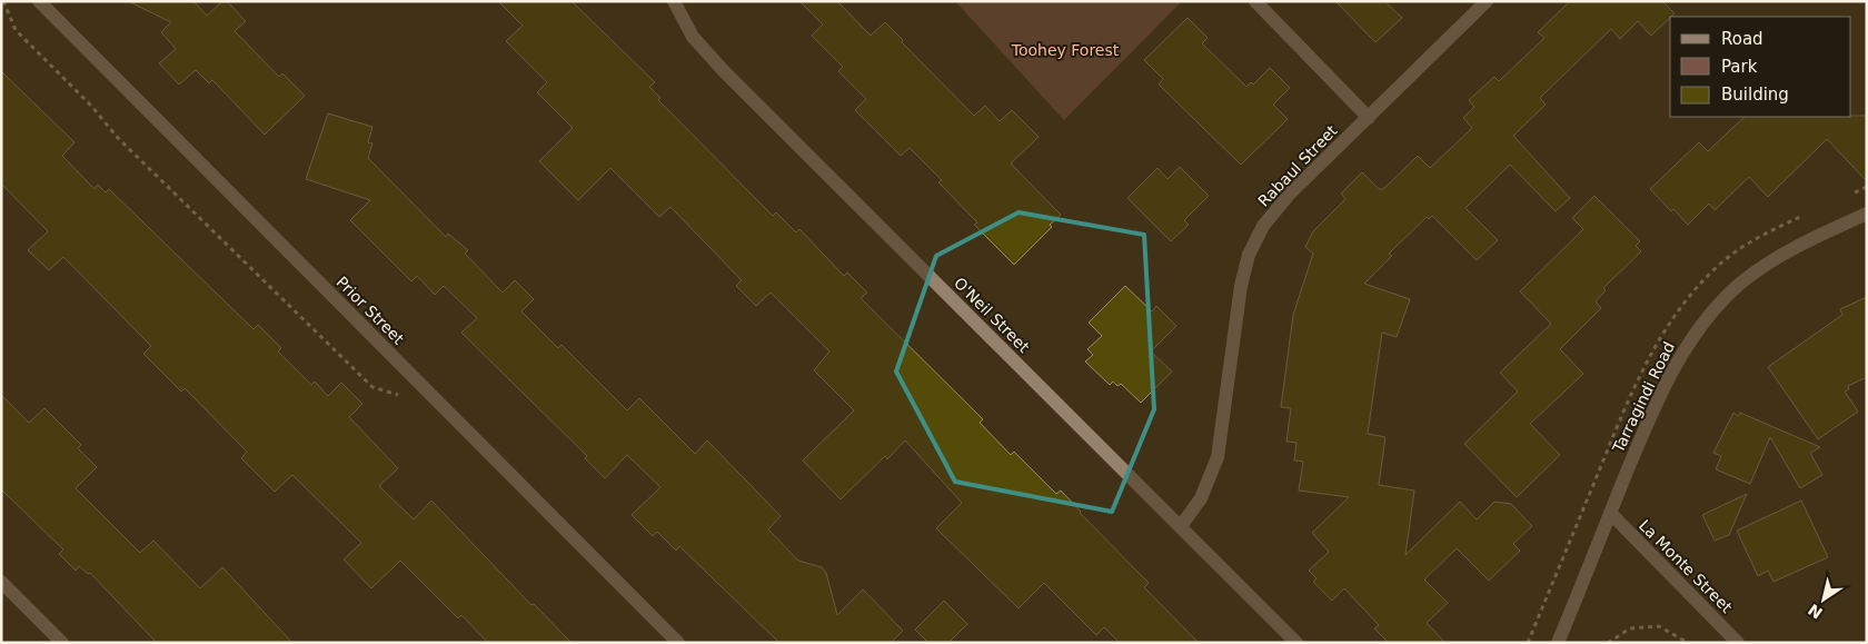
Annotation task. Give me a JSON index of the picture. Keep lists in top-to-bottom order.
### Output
{
  "streets": {
    "street": [
      "Rabaul Street",
      "Prior Street",
      "O'Neil Street",
      "Tarragindi Road",
      "La Monte Street"
    ]
  },
  "crossings": [
    ["Rabaul Street", "O'Neil Street"],
    ["Tarragindi Road", "La Monte Street"]
  ],
  "parks": ["Toohey Forest"],
  "legend": ["Road", "Park", "Building"],
  "north": "bottom left"
}
